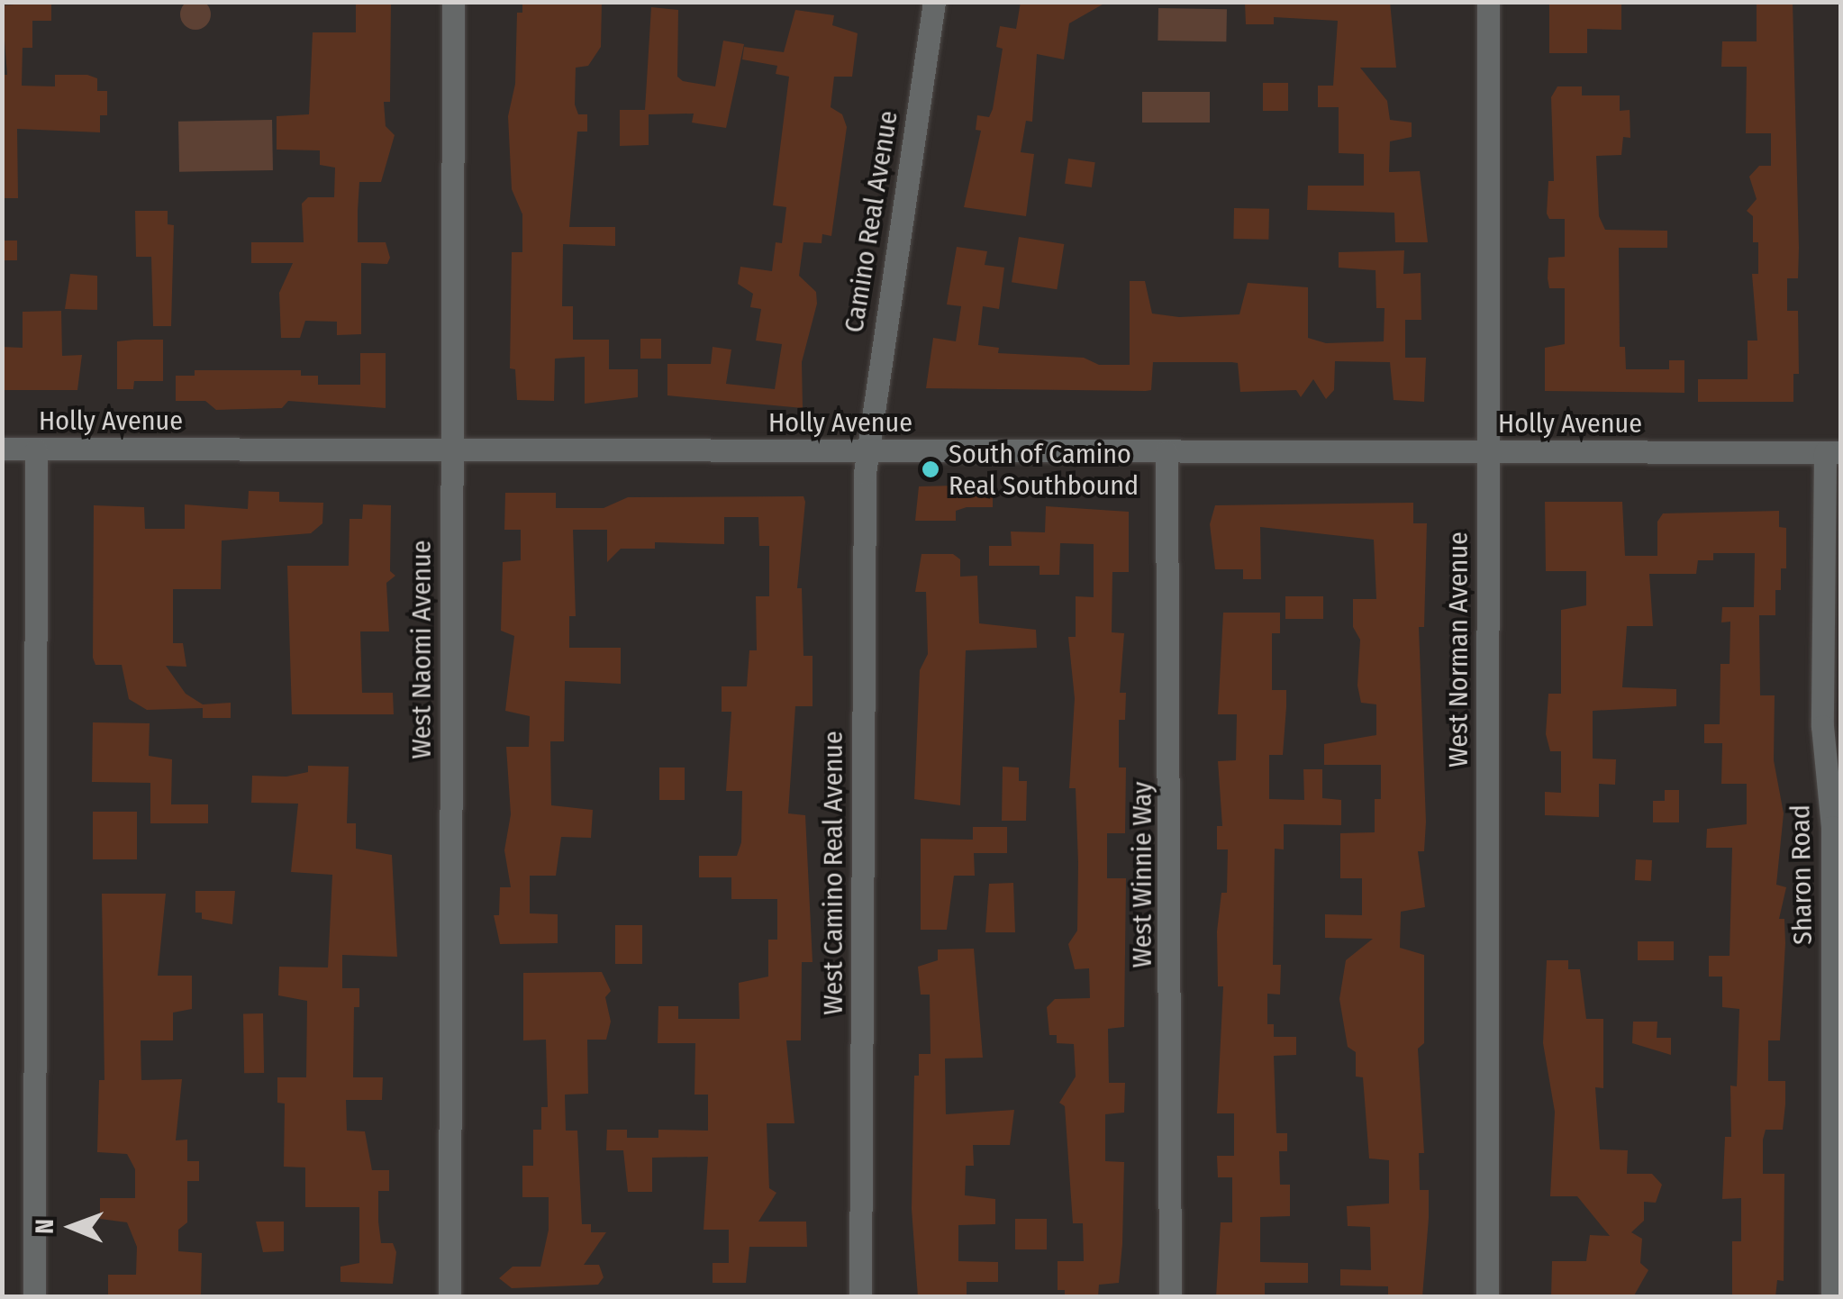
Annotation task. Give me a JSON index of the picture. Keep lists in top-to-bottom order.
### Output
{
  "streets": {
    "street": [
      "Camino Real Avenue",
      "Holly Avenue",
      "West Naomi Avenue",
      "West Norman Avenue",
      "West Camino Real Avenue",
      "West Winnie Way",
      "Sharon Road"
    ]
  },
  "crossings": [
    ["Camino Real Avenue", "Holly Avenue"],
    ["Camino Real Avenue", "West Camino Real Avenue"],
    ["Holly Avenue", "West Naomi Avenue"],
    ["Holly Avenue", "West Norman Avenue"],
    ["Holly Avenue", "West Camino Real Avenue"],
    ["Holly Avenue", "West Winnie Way"],
    ["Holly Avenue", "Sharon Road"]
  ],
  "places": ["South of Camino Real Southbound"],
  "north": "left"
}
